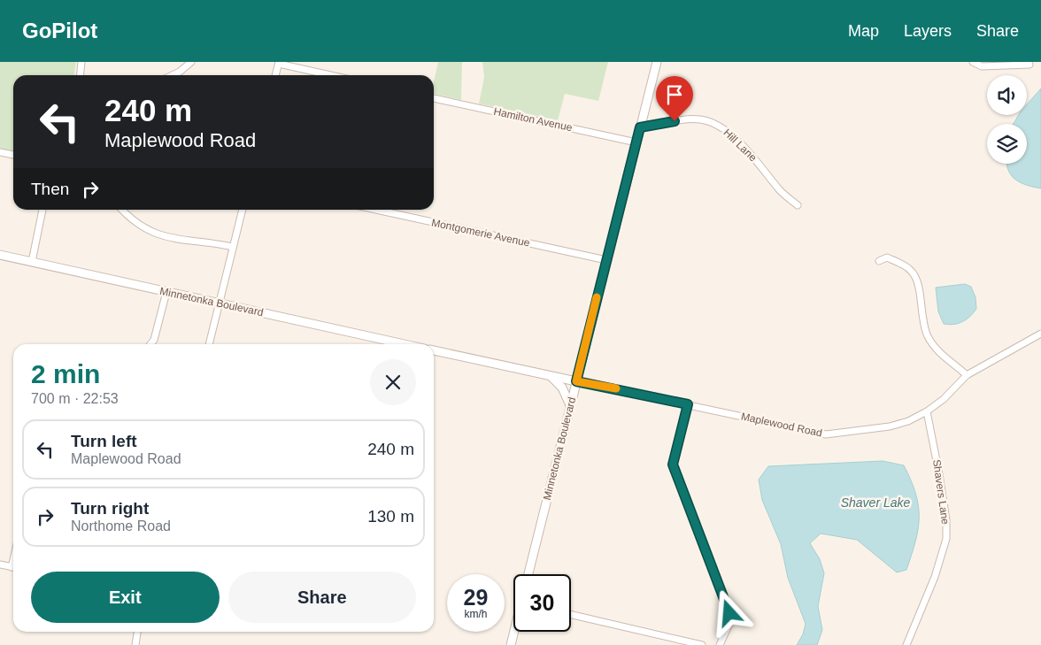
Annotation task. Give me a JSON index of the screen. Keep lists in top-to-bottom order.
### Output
{
  "streets": {
    "street": [
      "Hamilton Avenue",
      "Hill Lane",
      "Montgomerie Avenue",
      "Minnetonka Boulevard",
      "Maplewood Road",
      "Shavers Lane"
    ]
  },
  "crossings": [
    ["Minnetonka Boulevard", "Maplewood Road"],
    ["Maplewood Road", "Shavers Lane"]
  ],
  "water": ["Shaver Lake"],
  "page": {
    "header": "GoPilot",
    "nav": ["Map", "Layers", "Share"],
    "turn": ["240 m", "Maplewood Road"],
    "then": "Then",
    "heading": ["2 min", "700 m · 22:53"],
    "list": [
      {
        "name": "Turn left",
        "note": "Maplewood Road",
        "value": "240 m"
      },
      {
        "name": "Turn right",
        "note": "Northome Road",
        "value": "130 m"
      }
    ],
    "buttons": ["Exit", "Share"],
    "speed": "29 km/h",
    "limit": "30"
  }
}
